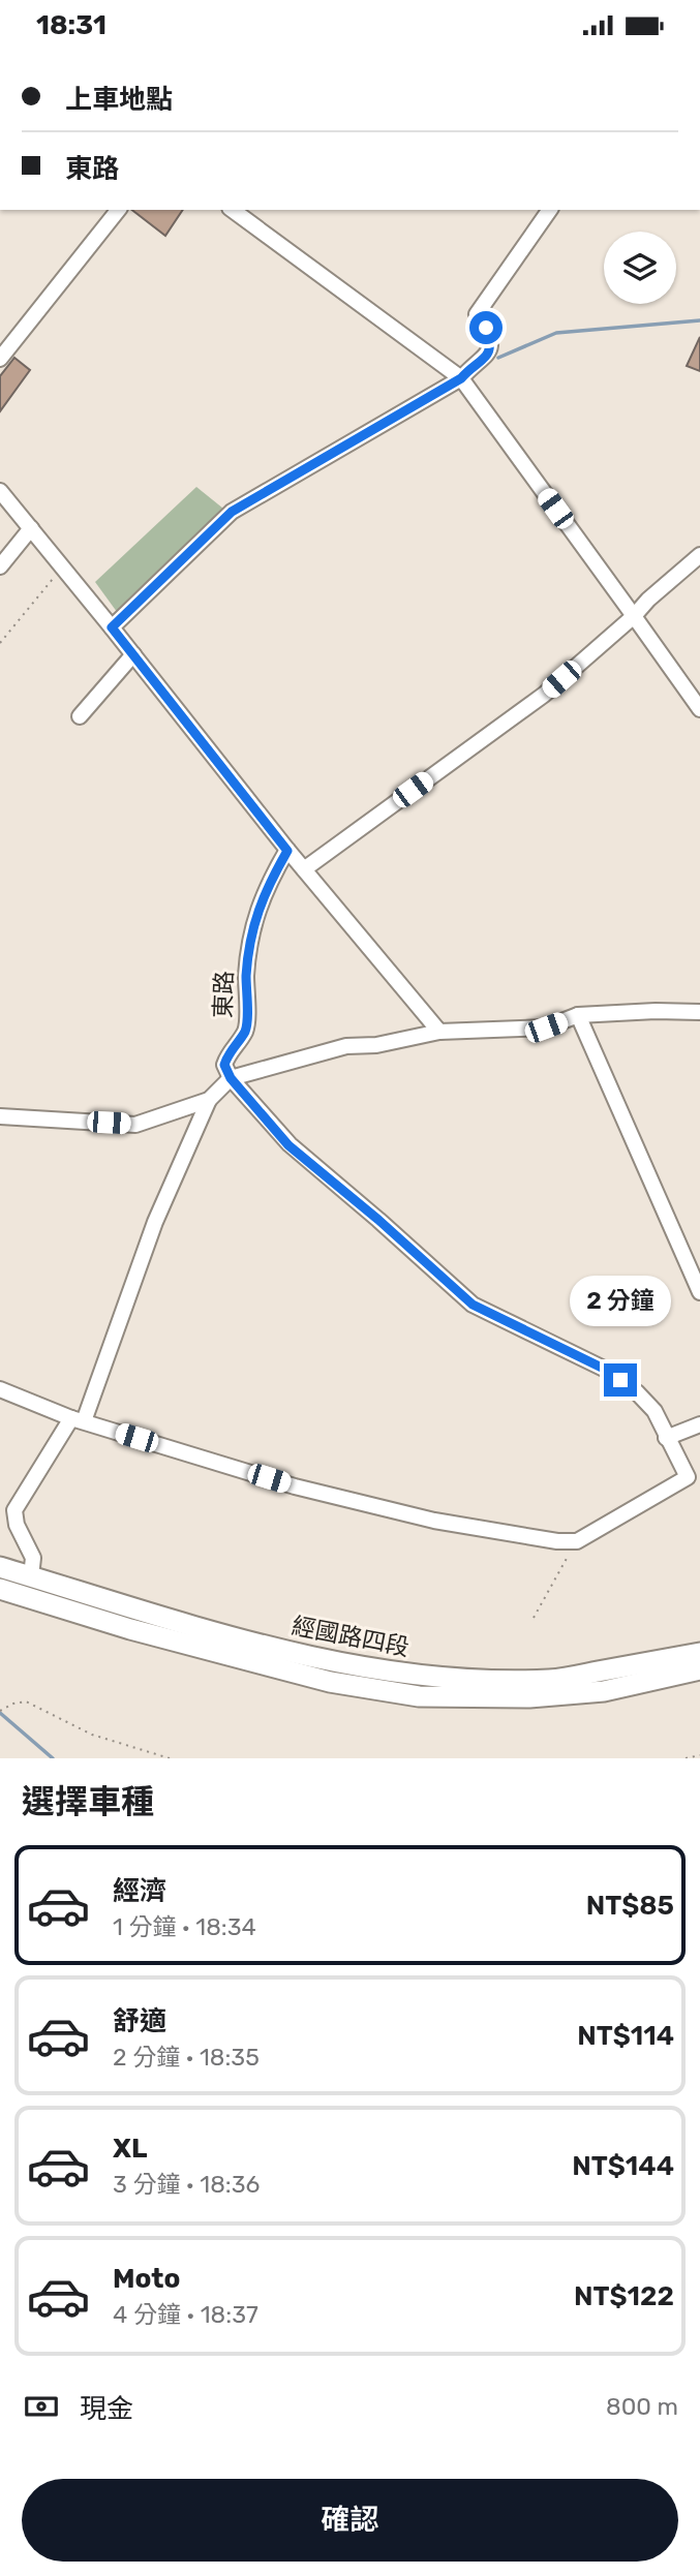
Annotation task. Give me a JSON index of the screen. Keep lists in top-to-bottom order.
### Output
{
  "streets": {
    "main road": ["經國路四段"],
    "lane": ["東路"]
  },
  "page": {
    "status": "18:31",
    "banner": ["上車地點", "東路"],
    "bubble": "2 分鐘",
    "heading": "選擇車種",
    "list": [
      {
        "name": "經濟",
        "note": "1 分鐘 · 18:34",
        "value": "NT$85"
      },
      {
        "name": "舒適",
        "note": "2 分鐘 · 18:35",
        "value": "NT$114"
      },
      {
        "name": "XL",
        "note": "3 分鐘 · 18:36",
        "value": "NT$144"
      },
      {
        "name": "Moto",
        "note": "4 分鐘 · 18:37",
        "value": "NT$122"
      }
    ],
    "pay": ["現金", "800 m"],
    "buttons": "確認"
  }
}
